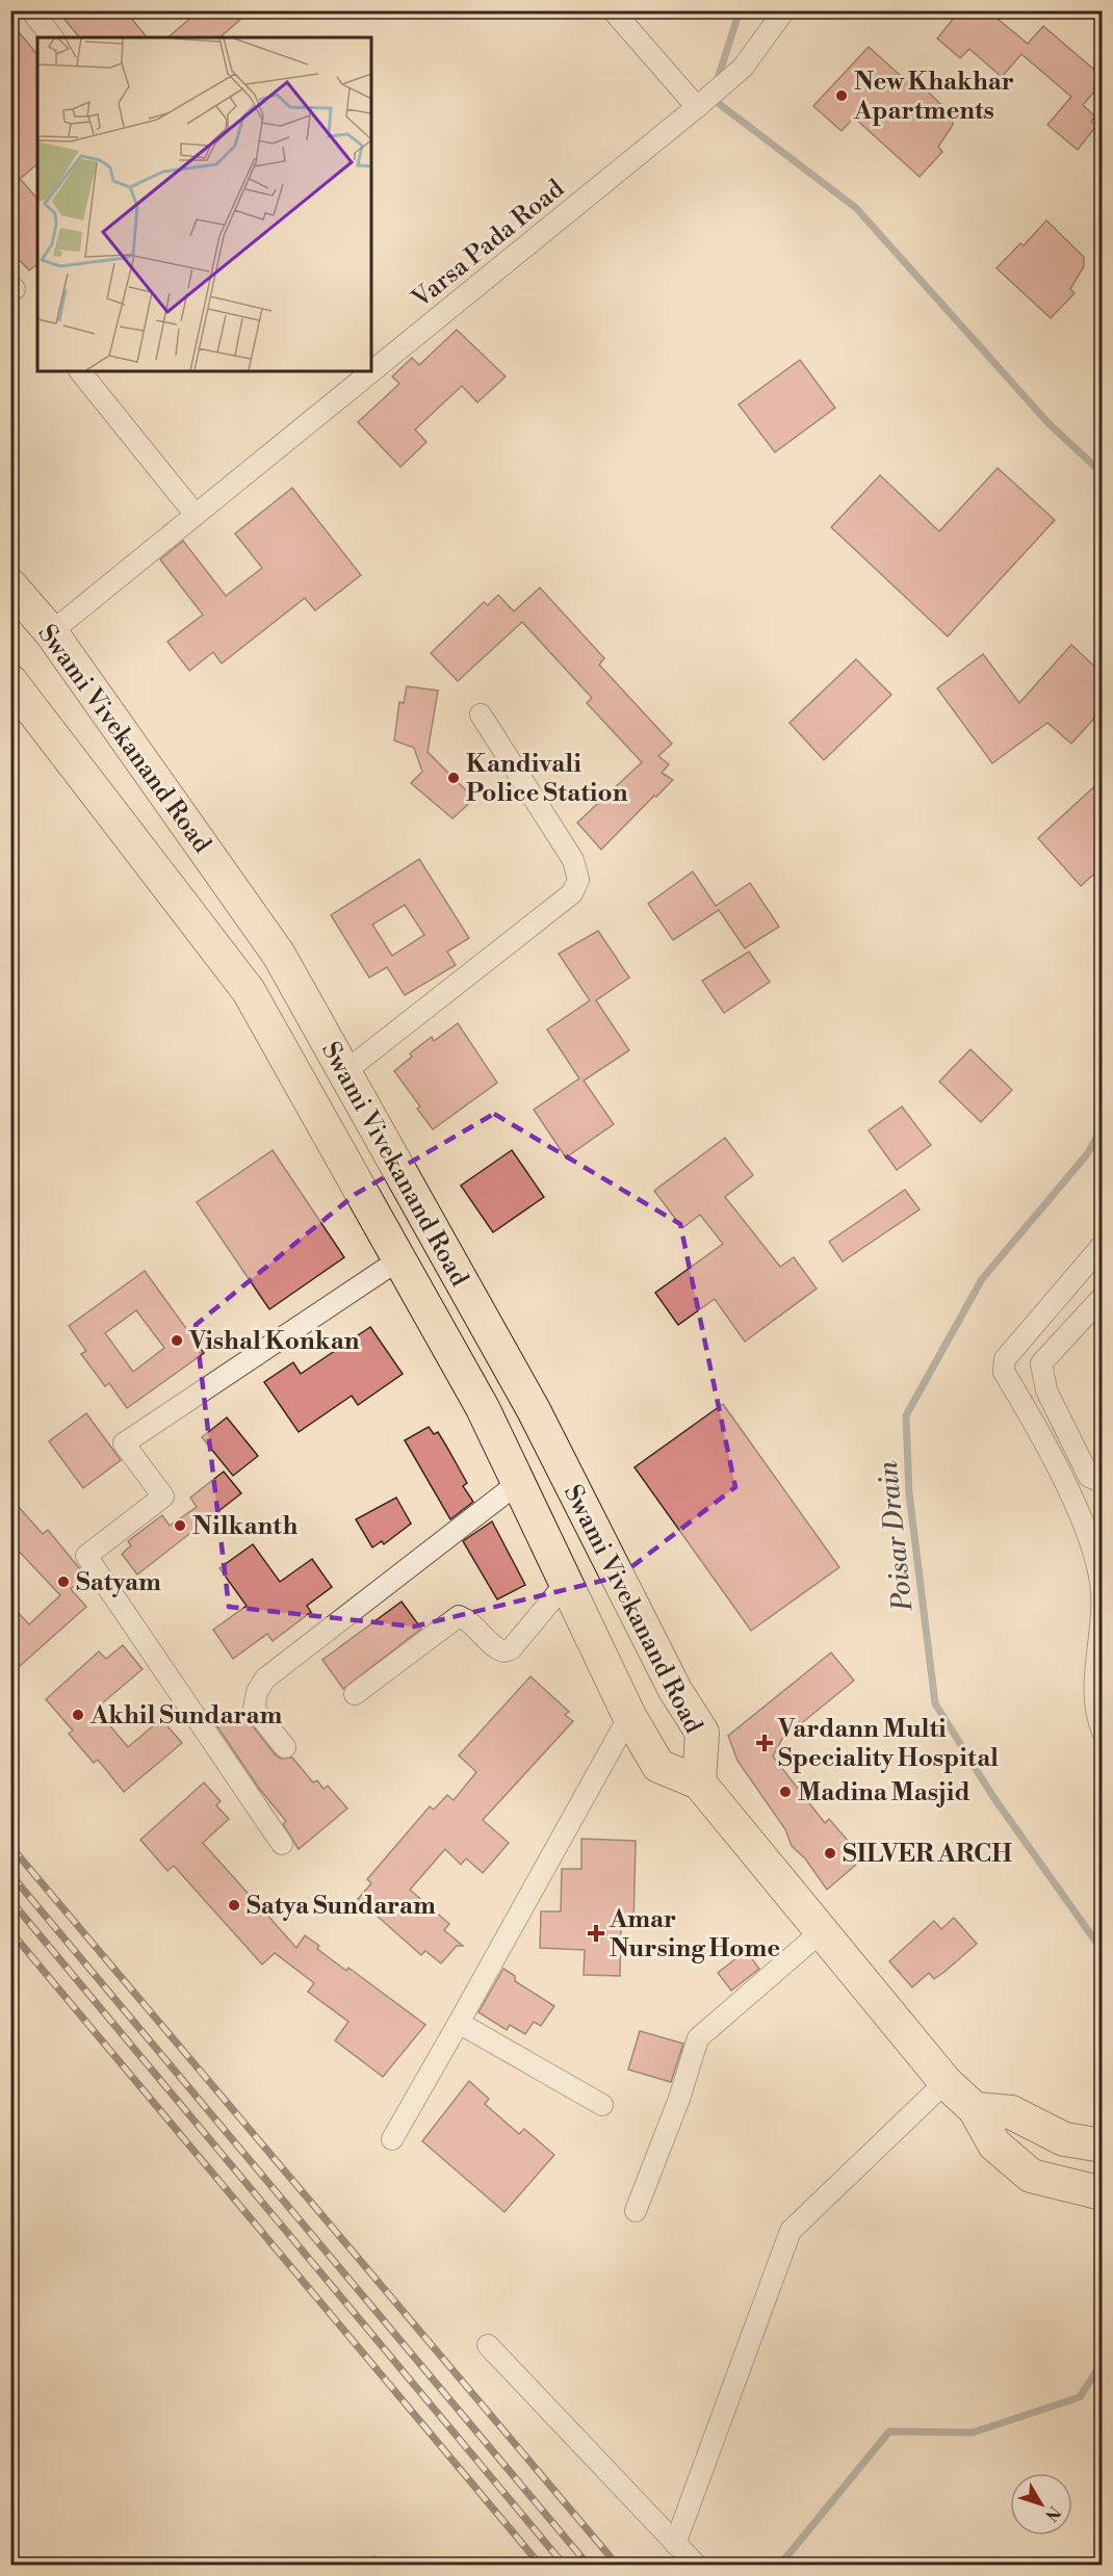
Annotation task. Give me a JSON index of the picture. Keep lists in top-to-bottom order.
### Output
{
  "streets": {
    "main road": ["Swami Vivekanand Road"],
    "street": ["Varsa Pada Road"]
  },
  "crossings": [
    ["Varsa Pada Road", "Swami Vivekanand Road"]
  ],
  "water": ["Poisar Drain"],
  "places": {
    "other": [
      "New Khakhar Apartments",
      "Kandivali Police Station",
      "Vishal Konkan",
      "Nilkanth",
      "Satyam",
      "Akhil Sundaram",
      "Madina Masjid",
      "SILVER ARCH",
      "Satya Sundaram"
    ],
    "health": ["Vardann Multi Speciality Hospital", "Amar Nursing Home"]
  },
  "north": "bottom right"
}
